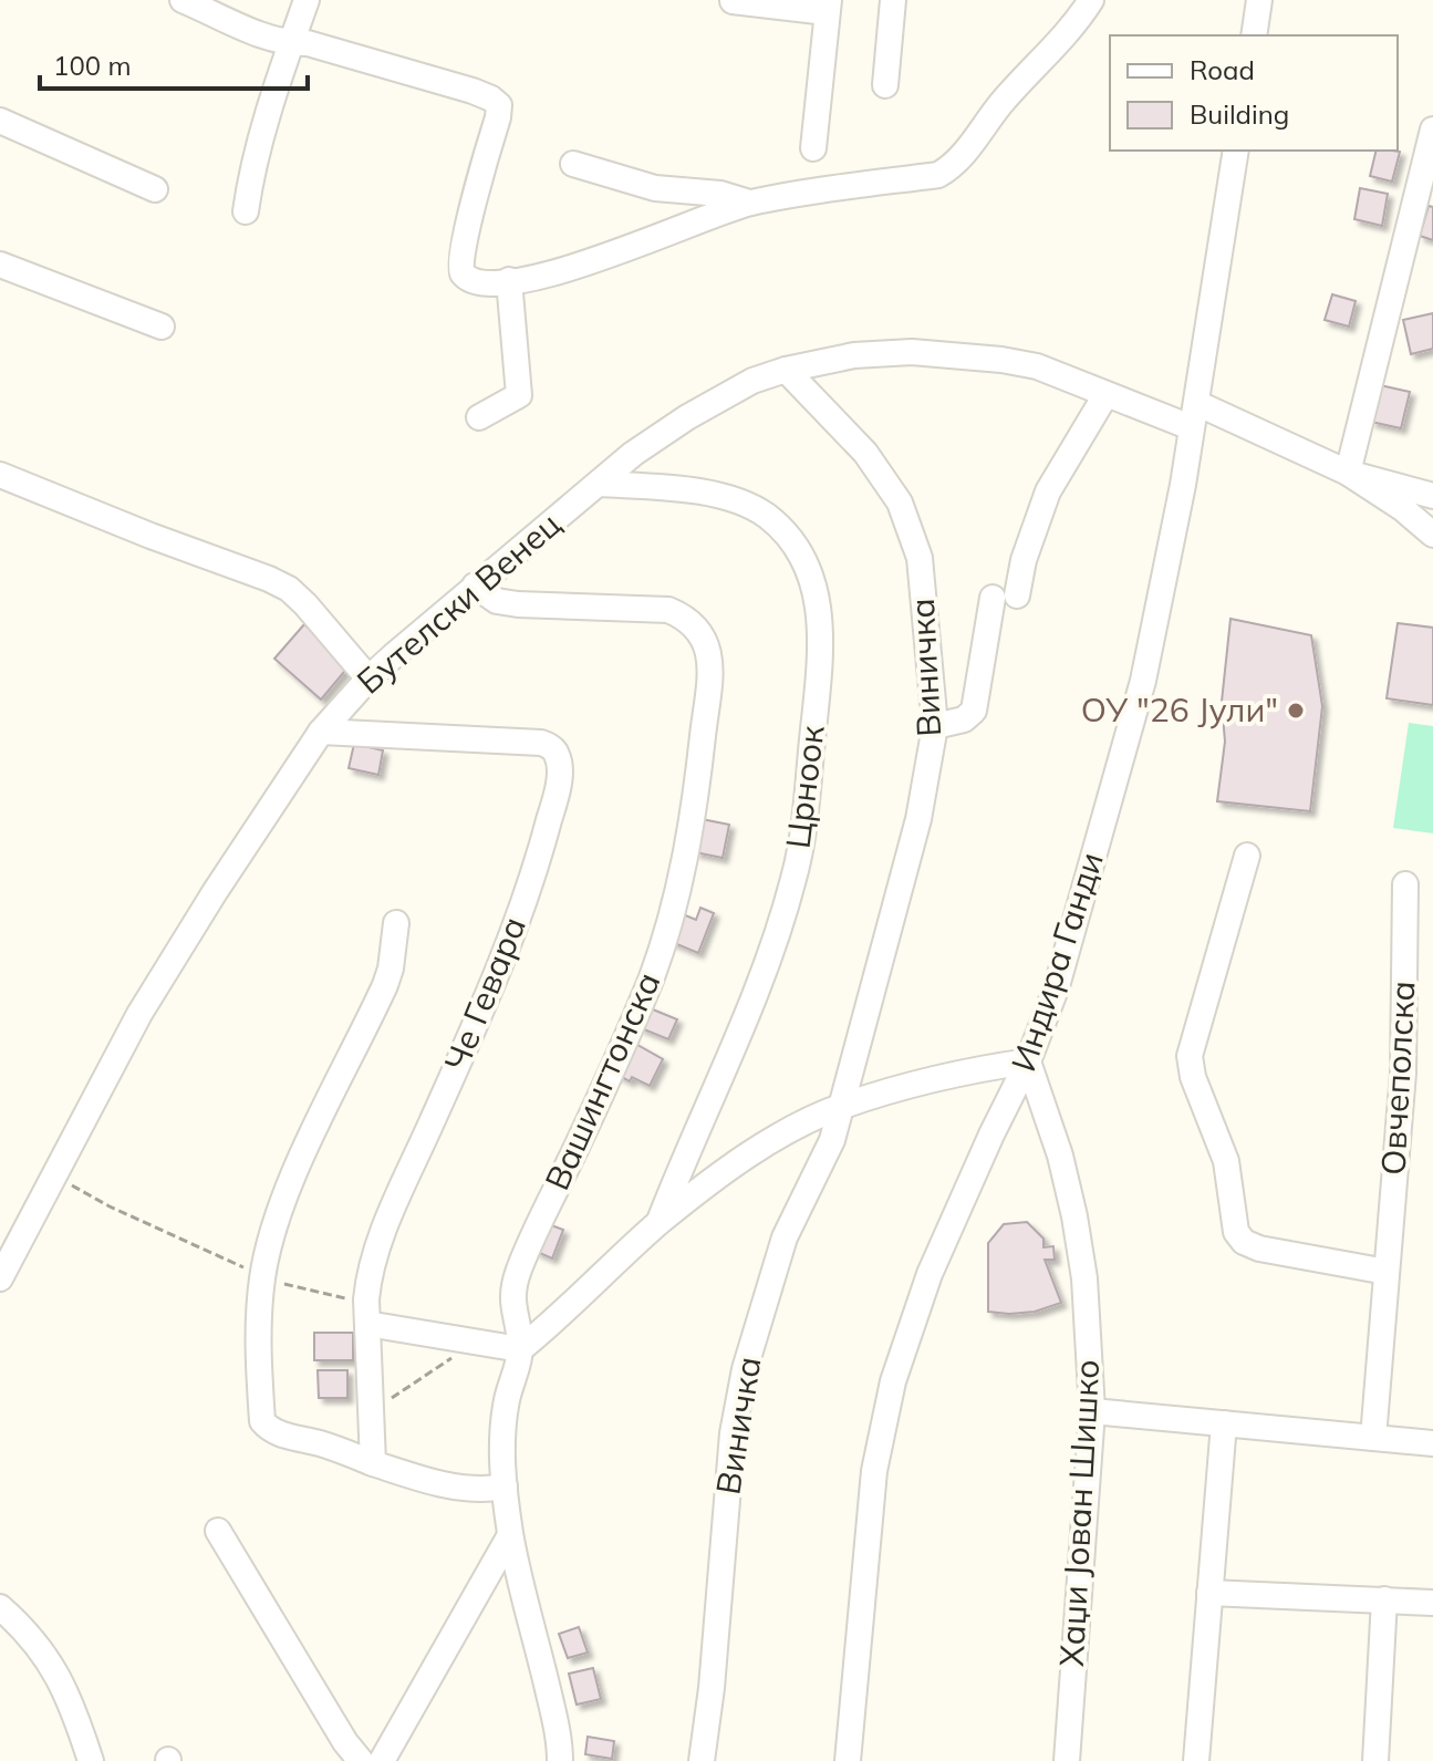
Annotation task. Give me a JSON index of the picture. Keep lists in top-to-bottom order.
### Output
{
  "streets": {
    "street": [
      "Бутелски Венец",
      "Виничка",
      "Црноок",
      "Индира Ганди",
      "Че Гевара",
      "Овчеполска",
      "Вашингтонска",
      "Хаџи Јован Шишко"
    ]
  },
  "crossings": [
    ["Бутелски Венец", "Виничка"],
    ["Бутелски Венец", "Црноок"],
    ["Бутелски Венец", "Индира Ганди"],
    ["Бутелски Венец", "Че Гевара"],
    ["Бутелски Венец", "Вашингтонска"],
    ["Индира Ганди", "Хаџи Јован Шишко"]
  ],
  "places": ["ОУ \"26 Јули\""],
  "legend": ["Road", "Building"],
  "scale_bar": "100 m"
}
